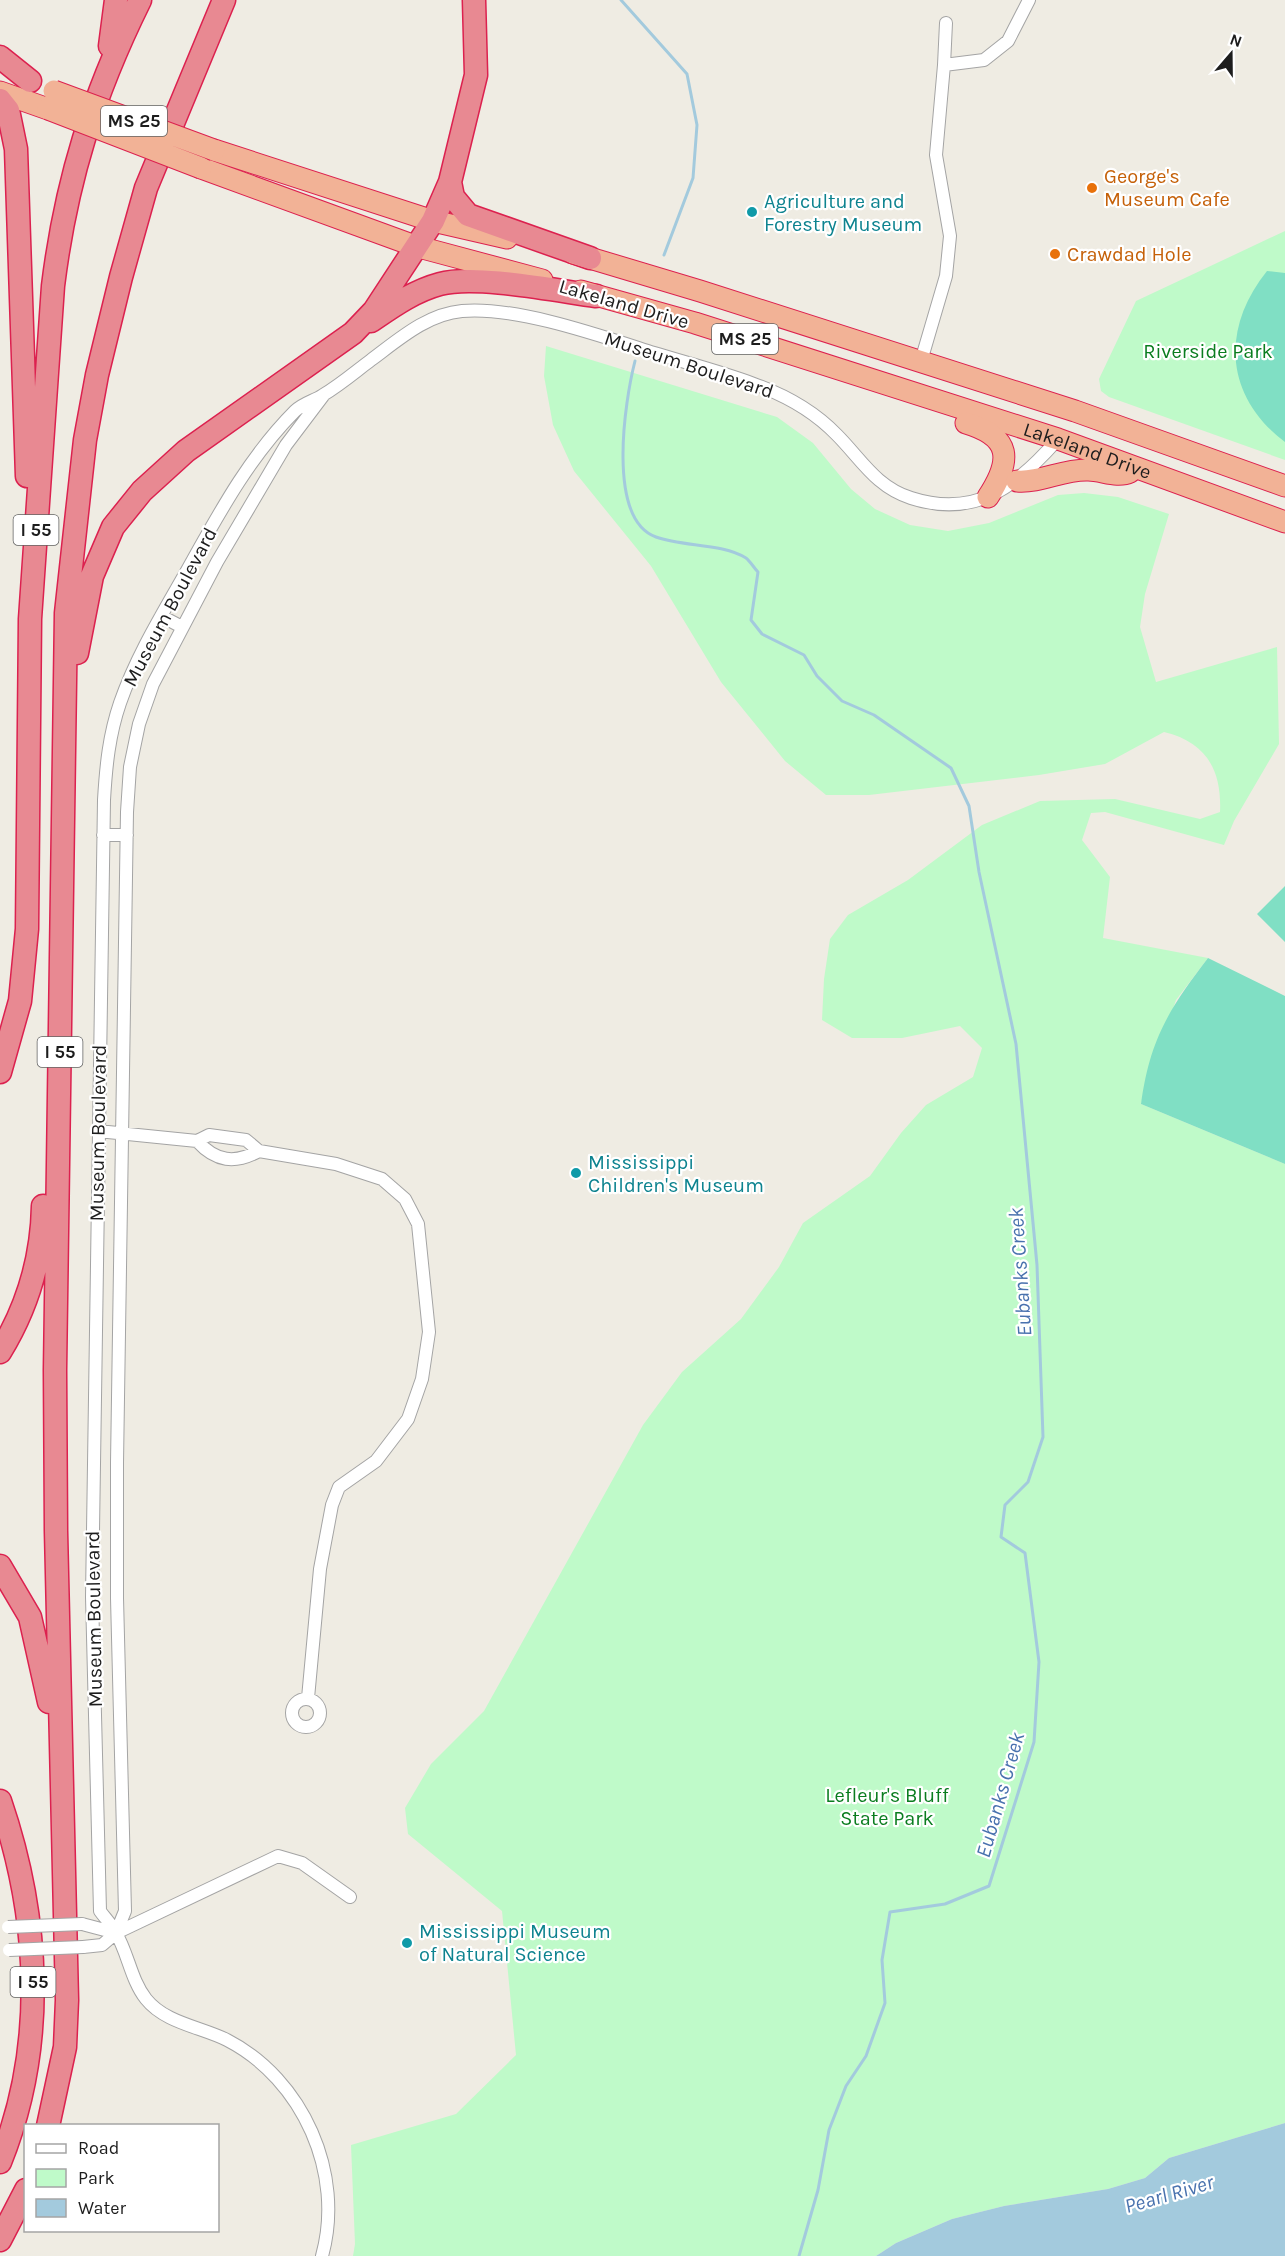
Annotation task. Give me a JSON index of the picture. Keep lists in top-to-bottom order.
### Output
{
  "streets": {
    "highway": ["MS 25", "Lakeland Drive", "I 55"],
    "street": ["Museum Boulevard"]
  },
  "crossings": [
    ["Lakeland Drive", "Museum Boulevard"]
  ],
  "water": ["Eubanks Creek", "Pearl River"],
  "parks": ["Riverside Park", "Lefleur's Bluff State Park"],
  "places": [
    "George's Museum Cafe",
    "Agriculture and Forestry Museum",
    "Crawdad Hole",
    "Mississippi Children's Museum",
    "Mississippi Museum of Natural Science"
  ],
  "legend": ["Road", "Park", "Water"],
  "north": "top"
}
